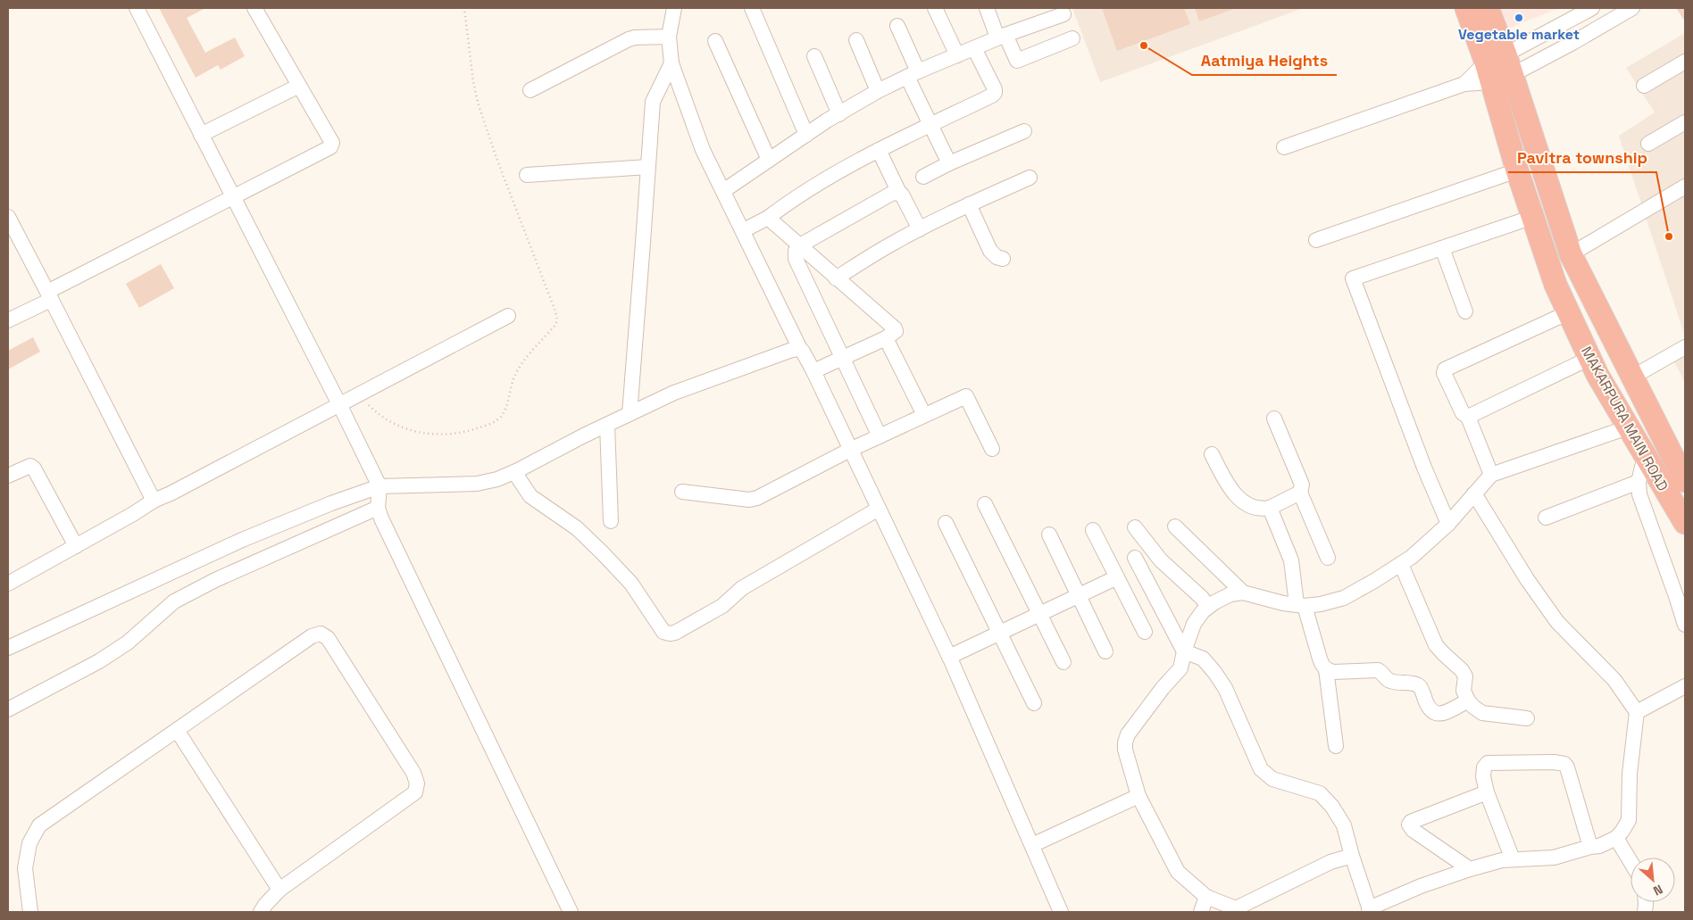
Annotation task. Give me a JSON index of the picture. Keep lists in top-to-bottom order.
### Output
{
  "streets": {
    "highway": ["MAKARPURA MAIN ROAD"]
  },
  "places": ["Vegetable market", "Aatmiya Heights", "Pavitra township"],
  "north": "bottom right"
}
